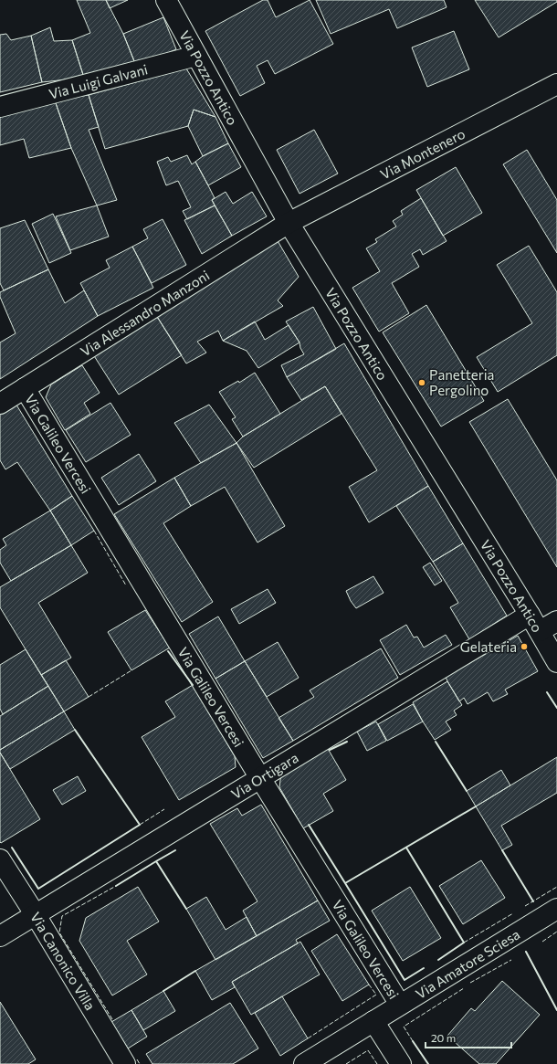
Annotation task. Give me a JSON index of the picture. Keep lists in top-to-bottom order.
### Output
{
  "streets": {
    "street": [
      "Via Pozzo Antico",
      "Via Luigi Galvani",
      "Via Montenero",
      "Via Alessandro Manzoni",
      "Via Galileo Vercesi",
      "Via Ortigara",
      "Via Canonico Villa",
      "Via Amatore Sciesa"
    ]
  },
  "crossings": [
    ["Via Pozzo Antico", "Via Luigi Galvani"],
    ["Via Pozzo Antico", "Via Montenero"],
    ["Via Pozzo Antico", "Via Alessandro Manzoni"],
    ["Via Pozzo Antico", "Via Ortigara"],
    ["Via Montenero", "Via Alessandro Manzoni"],
    ["Via Alessandro Manzoni", "Via Galileo Vercesi"],
    ["Via Galileo Vercesi", "Via Ortigara"],
    ["Via Galileo Vercesi", "Via Amatore Sciesa"],
    ["Via Ortigara", "Via Canonico Villa"]
  ],
  "places": ["Panetteria Pergolino", "Gelateria"],
  "scale_bar": "20 m"
}
